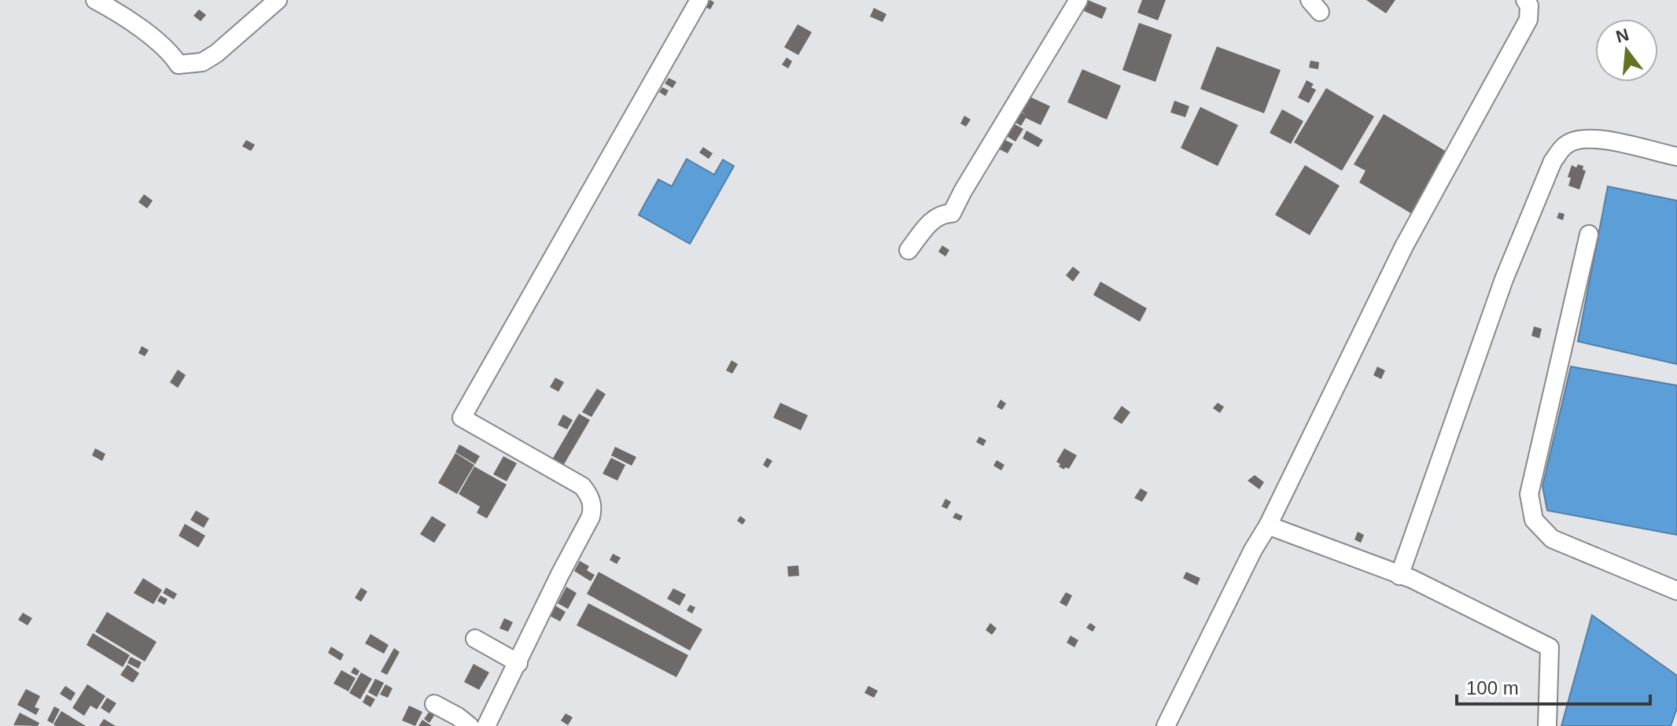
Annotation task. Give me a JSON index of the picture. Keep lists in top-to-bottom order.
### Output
{
  "scale_bar": "100 m",
  "north": "top"
}
